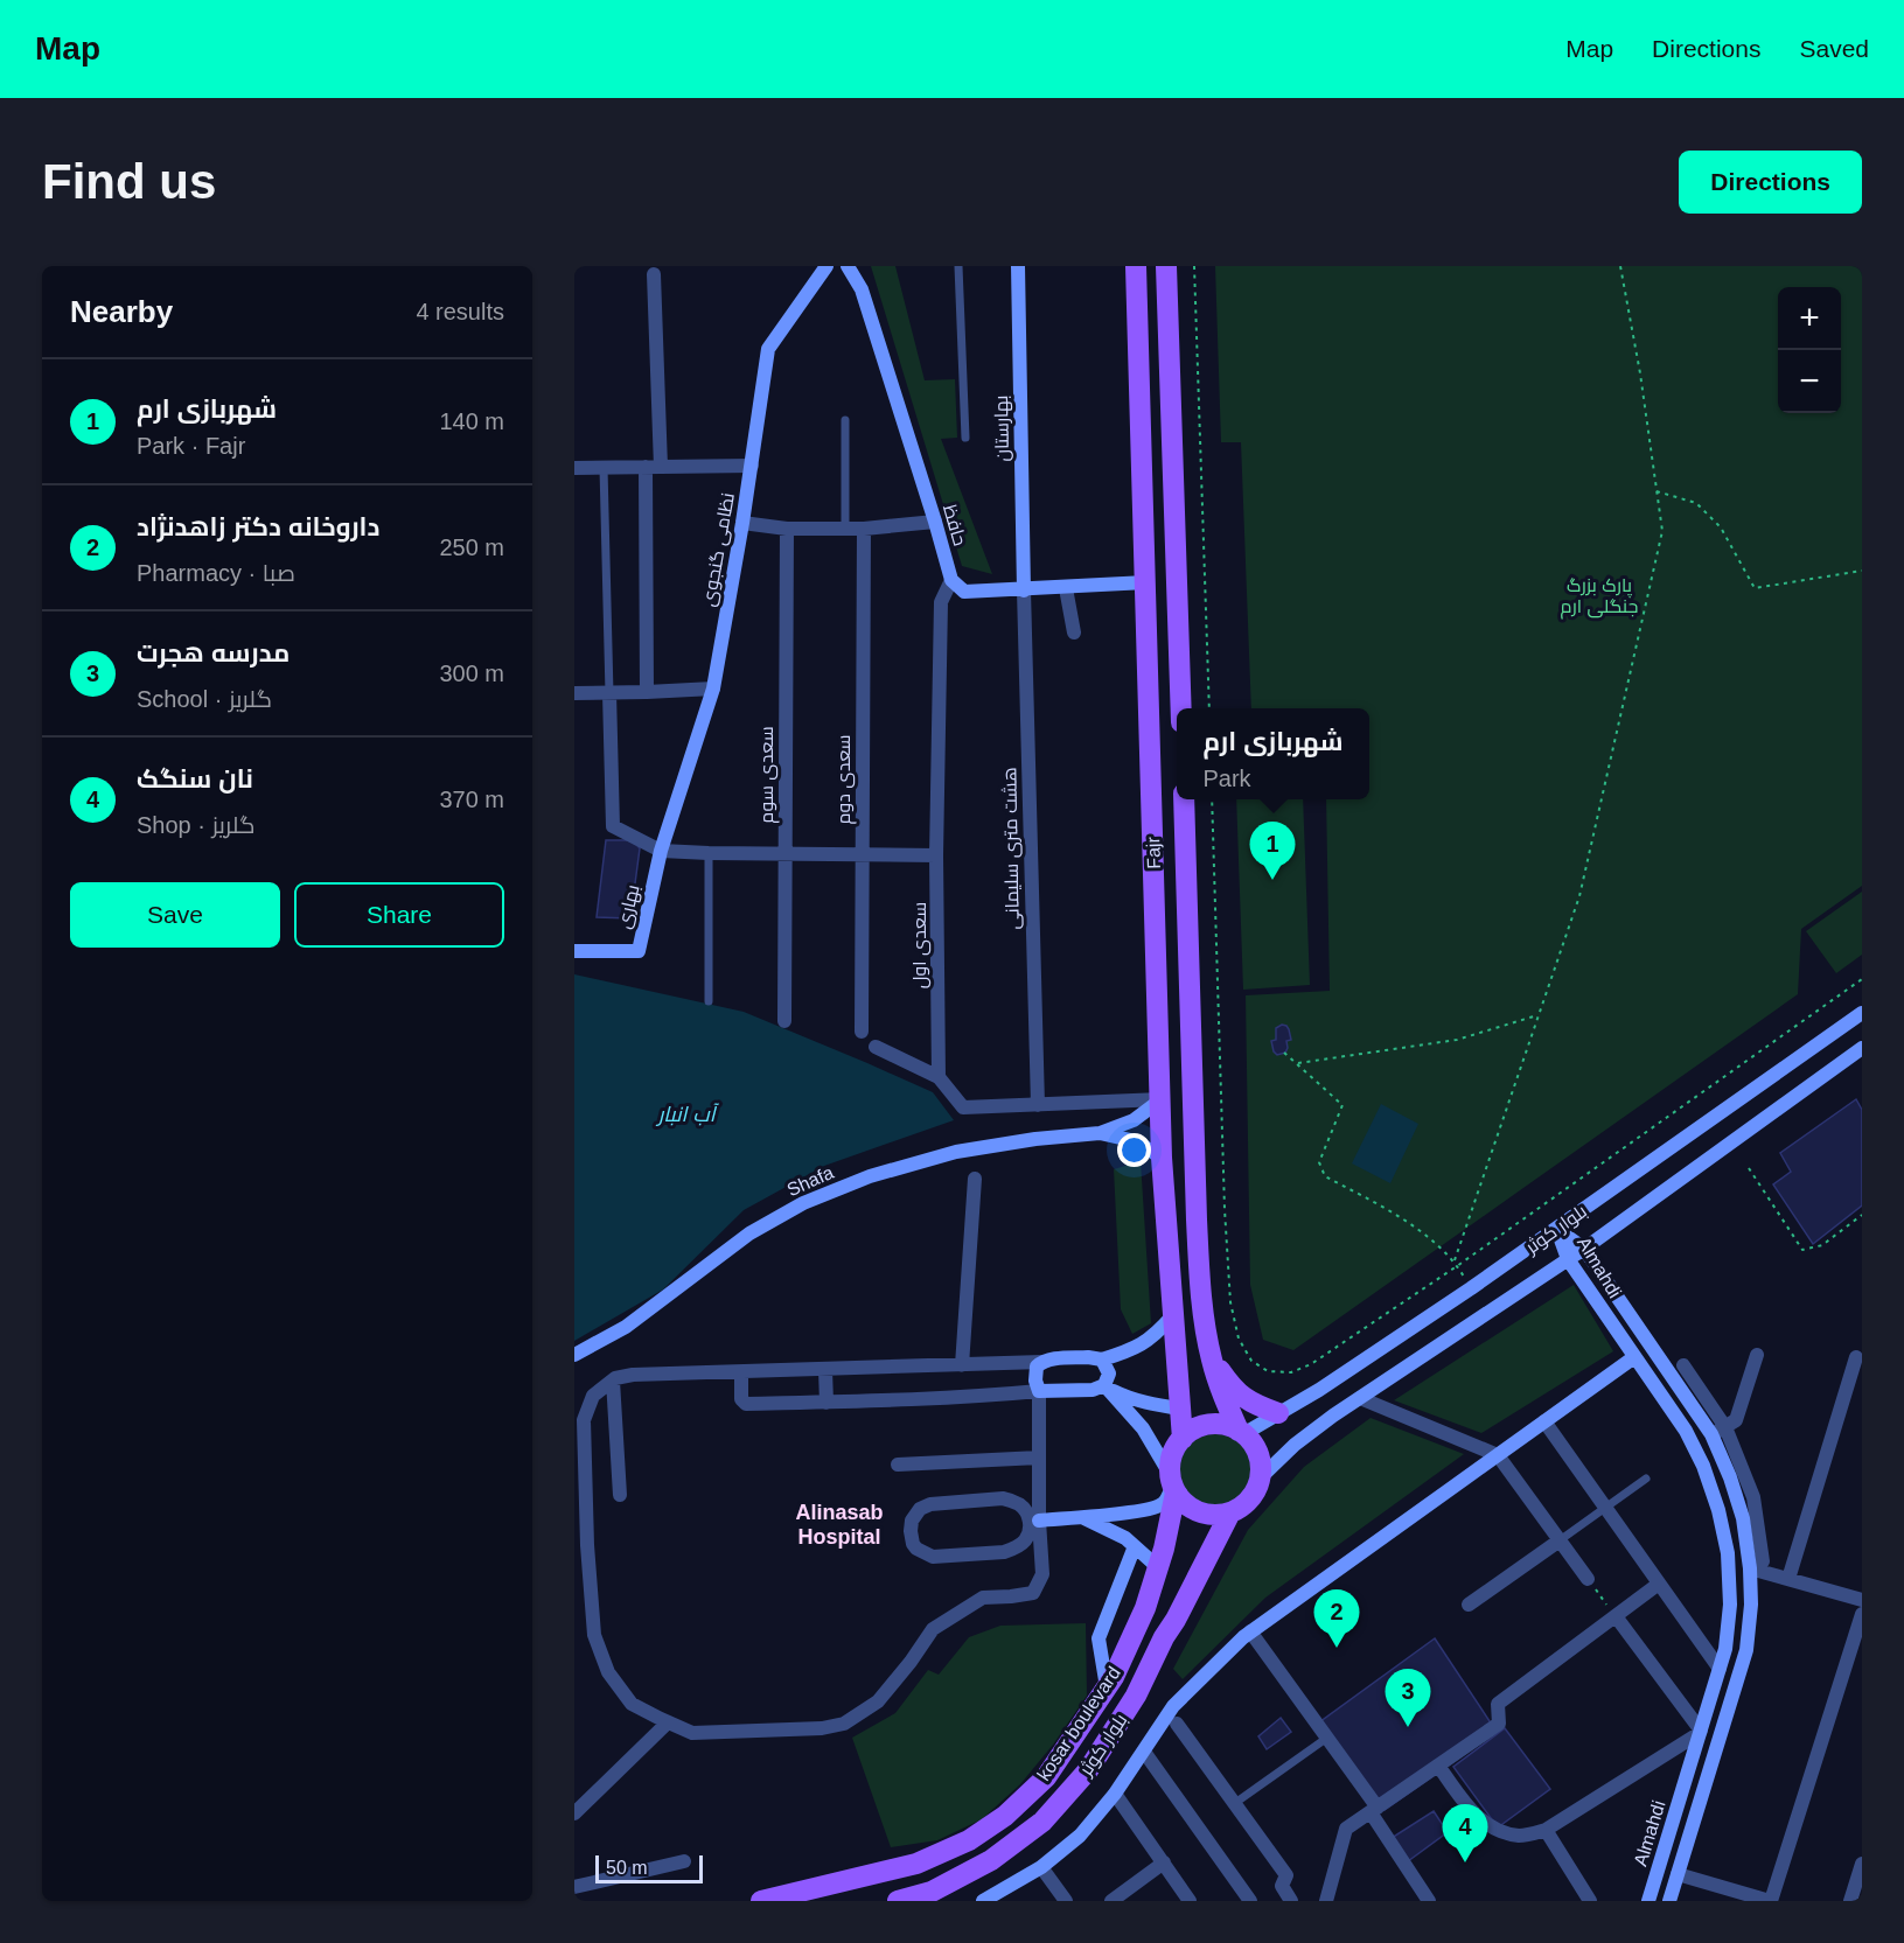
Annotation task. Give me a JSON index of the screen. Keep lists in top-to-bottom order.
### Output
{
  "streets": {
    "main road": ["Fajr", "بلوار کوثر", "kosar boulevard"],
    "street": [
      "بهارستان",
      "حافظ",
      "نظامی گنجوی",
      "سعدی سوم",
      "سعدی دوم",
      "هشت متری سلیمانی",
      "بهاری",
      "سعدی اول",
      "Shafa",
      "Almahdi"
    ]
  },
  "crossings": [
    ["بهارستان", "هشت متری سلیمانی"],
    ["حافظ", "سعدی اول"],
    ["نظامی گنجوی", "بهاری"],
    ["Fajr", "بلوار کوثر"],
    ["Fajr", "kosar boulevard"],
    ["بلوار کوثر", "Almahdi"],
    ["بلوار کوثر", "kosar boulevard"]
  ],
  "districts": ["Alinasab Hospital"],
  "water": ["آب انبار"],
  "parks": ["پارک بزرگ جنگلی ارم"],
  "scale_bar": "50 m",
  "page": {
    "header": "Map",
    "nav": ["Map", "Directions", "Saved"],
    "buttons": [
      "Directions",
      ["Save", "Share"]
    ],
    "title": "Find us",
    "heading": ["Nearby", "4 results"],
    "map_buttons": ["+", "−"],
    "list": [
      {
        "mark": "1",
        "name": "شهربازی ارم",
        "note": "Park · Fajr",
        "value": "140 m"
      },
      {
        "mark": "2",
        "name": "داروخانه دکتر زاهدنژاد",
        "note": "Pharmacy · صبا",
        "value": "250 m"
      },
      {
        "mark": "3",
        "name": "مدرسه هجرت",
        "note": "School · گلریز",
        "value": "300 m"
      },
      {
        "mark": "4",
        "name": "نان سنگک",
        "note": "Shop · گلریز",
        "value": "370 m"
      }
    ],
    "popup": ["شهربازی ارم", "Park"],
    "pins": [
      "1",
      "2",
      "3",
      "4"
    ],
    "scale": "50 m"
  }
}
